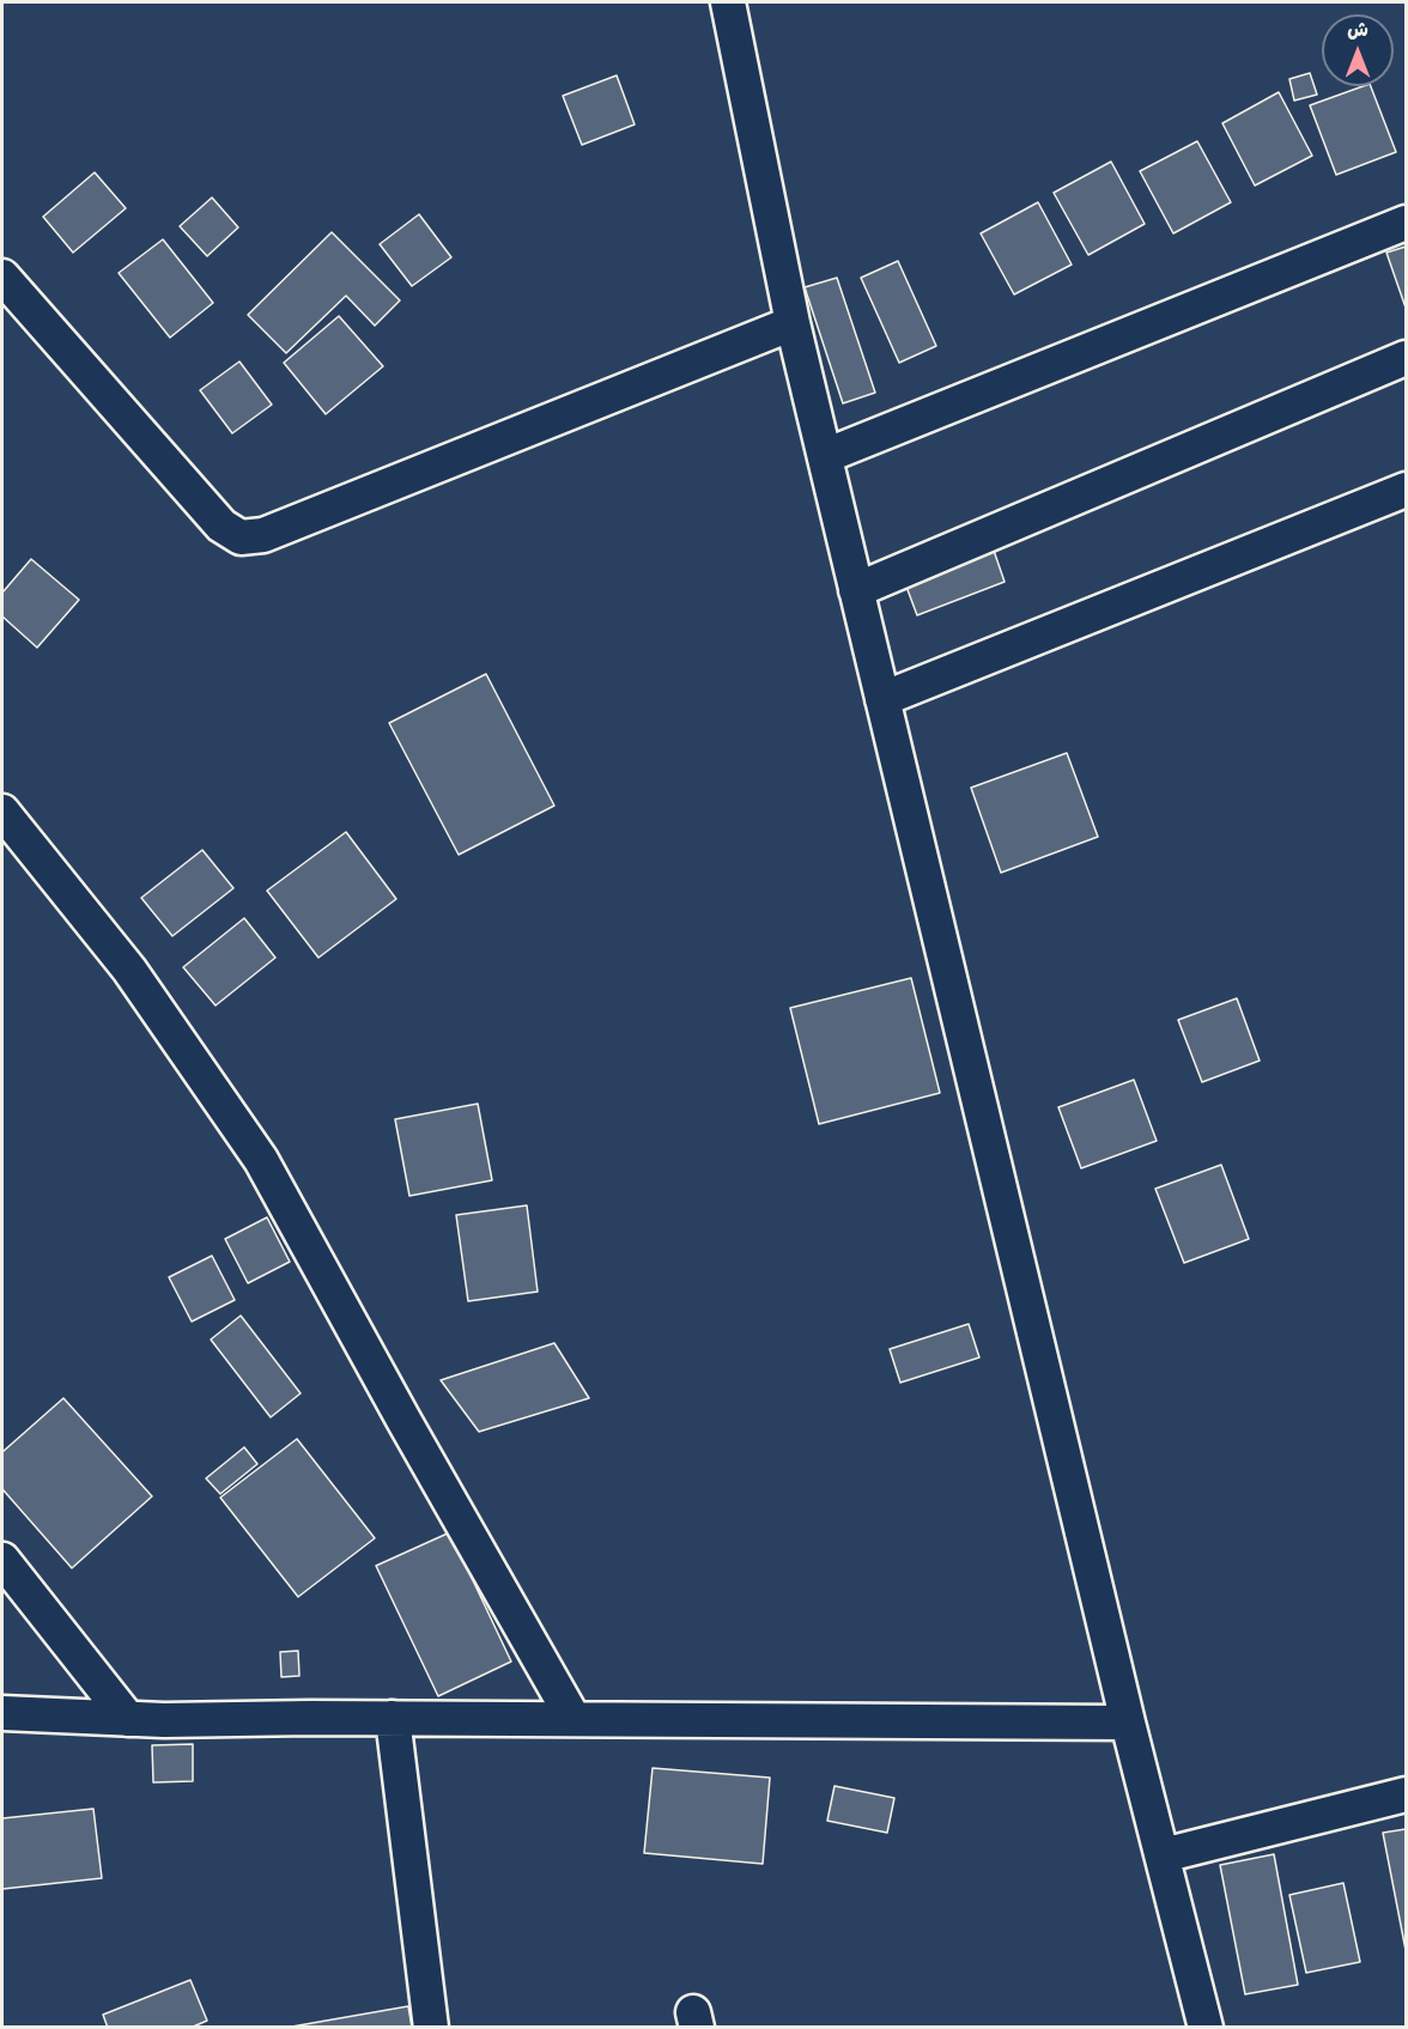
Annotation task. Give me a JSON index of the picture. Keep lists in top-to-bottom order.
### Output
{
  "north": "top"
}
